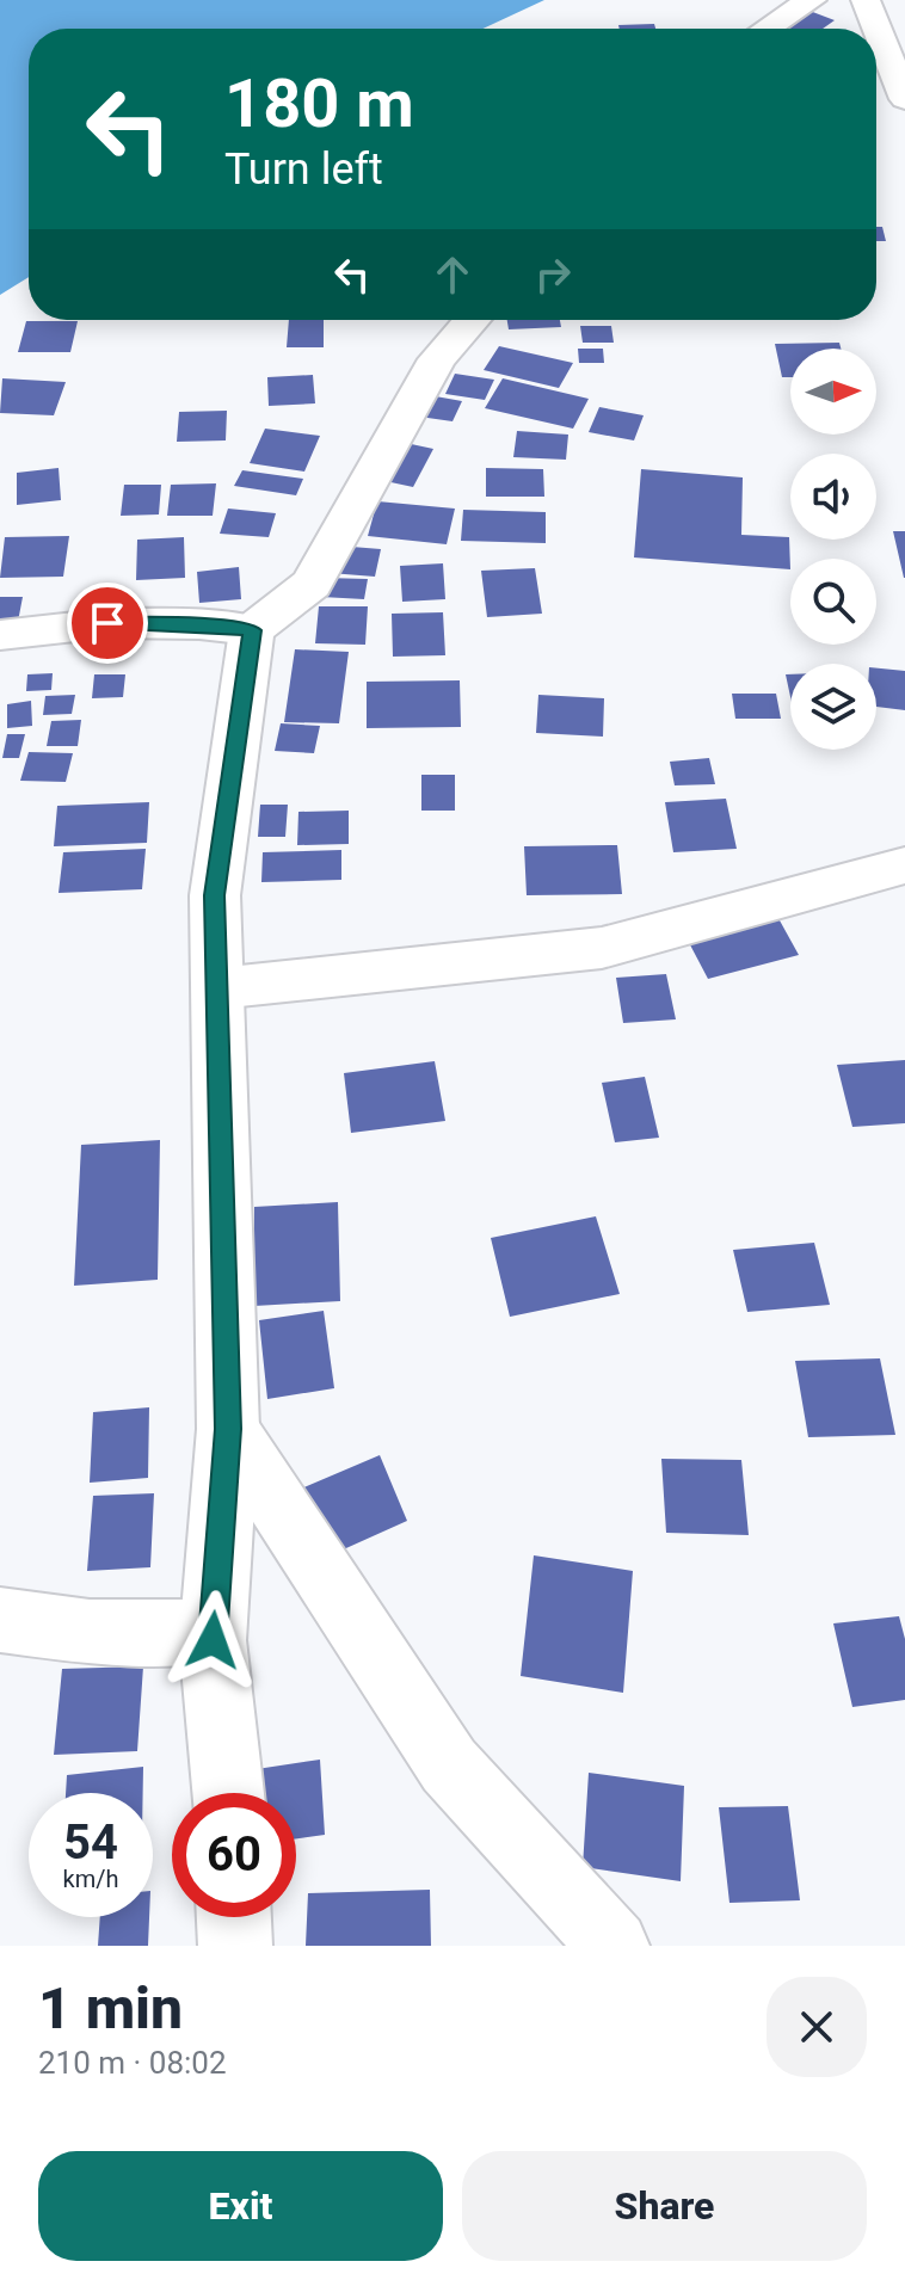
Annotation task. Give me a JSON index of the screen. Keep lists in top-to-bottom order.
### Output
{
  "north": "right",
  "page": {
    "turn": ["180 m", "Turn left"],
    "speed": "54 km/h",
    "limit": "60",
    "heading": ["1 min", "210 m · 08:02"],
    "buttons": ["Exit", "Share"]
  }
}
